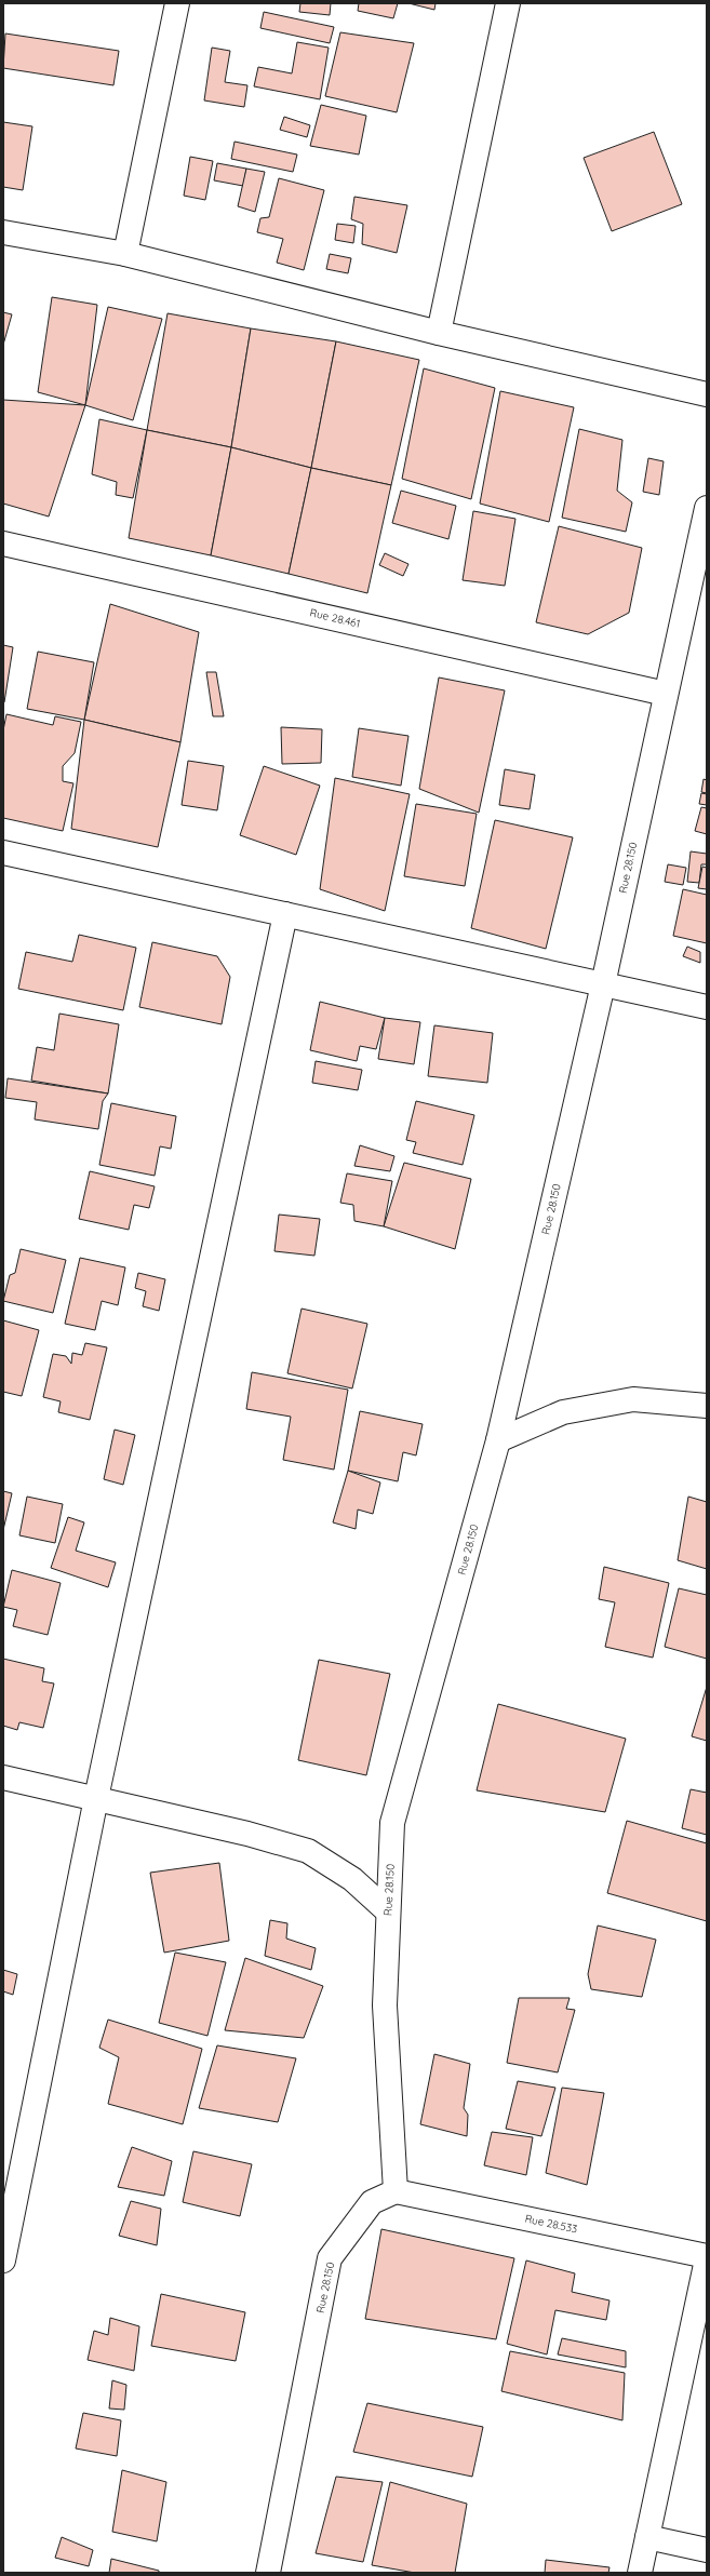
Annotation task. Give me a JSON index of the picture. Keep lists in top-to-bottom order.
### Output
{
  "streets": {
    "street": ["Rue 28.461", "Rue 28.150", "Rue 28.533"]
  },
  "crossings": [
    ["Rue 28.461", "Rue 28.150"],
    ["Rue 28.150", "Rue 28.533"]
  ]
}
